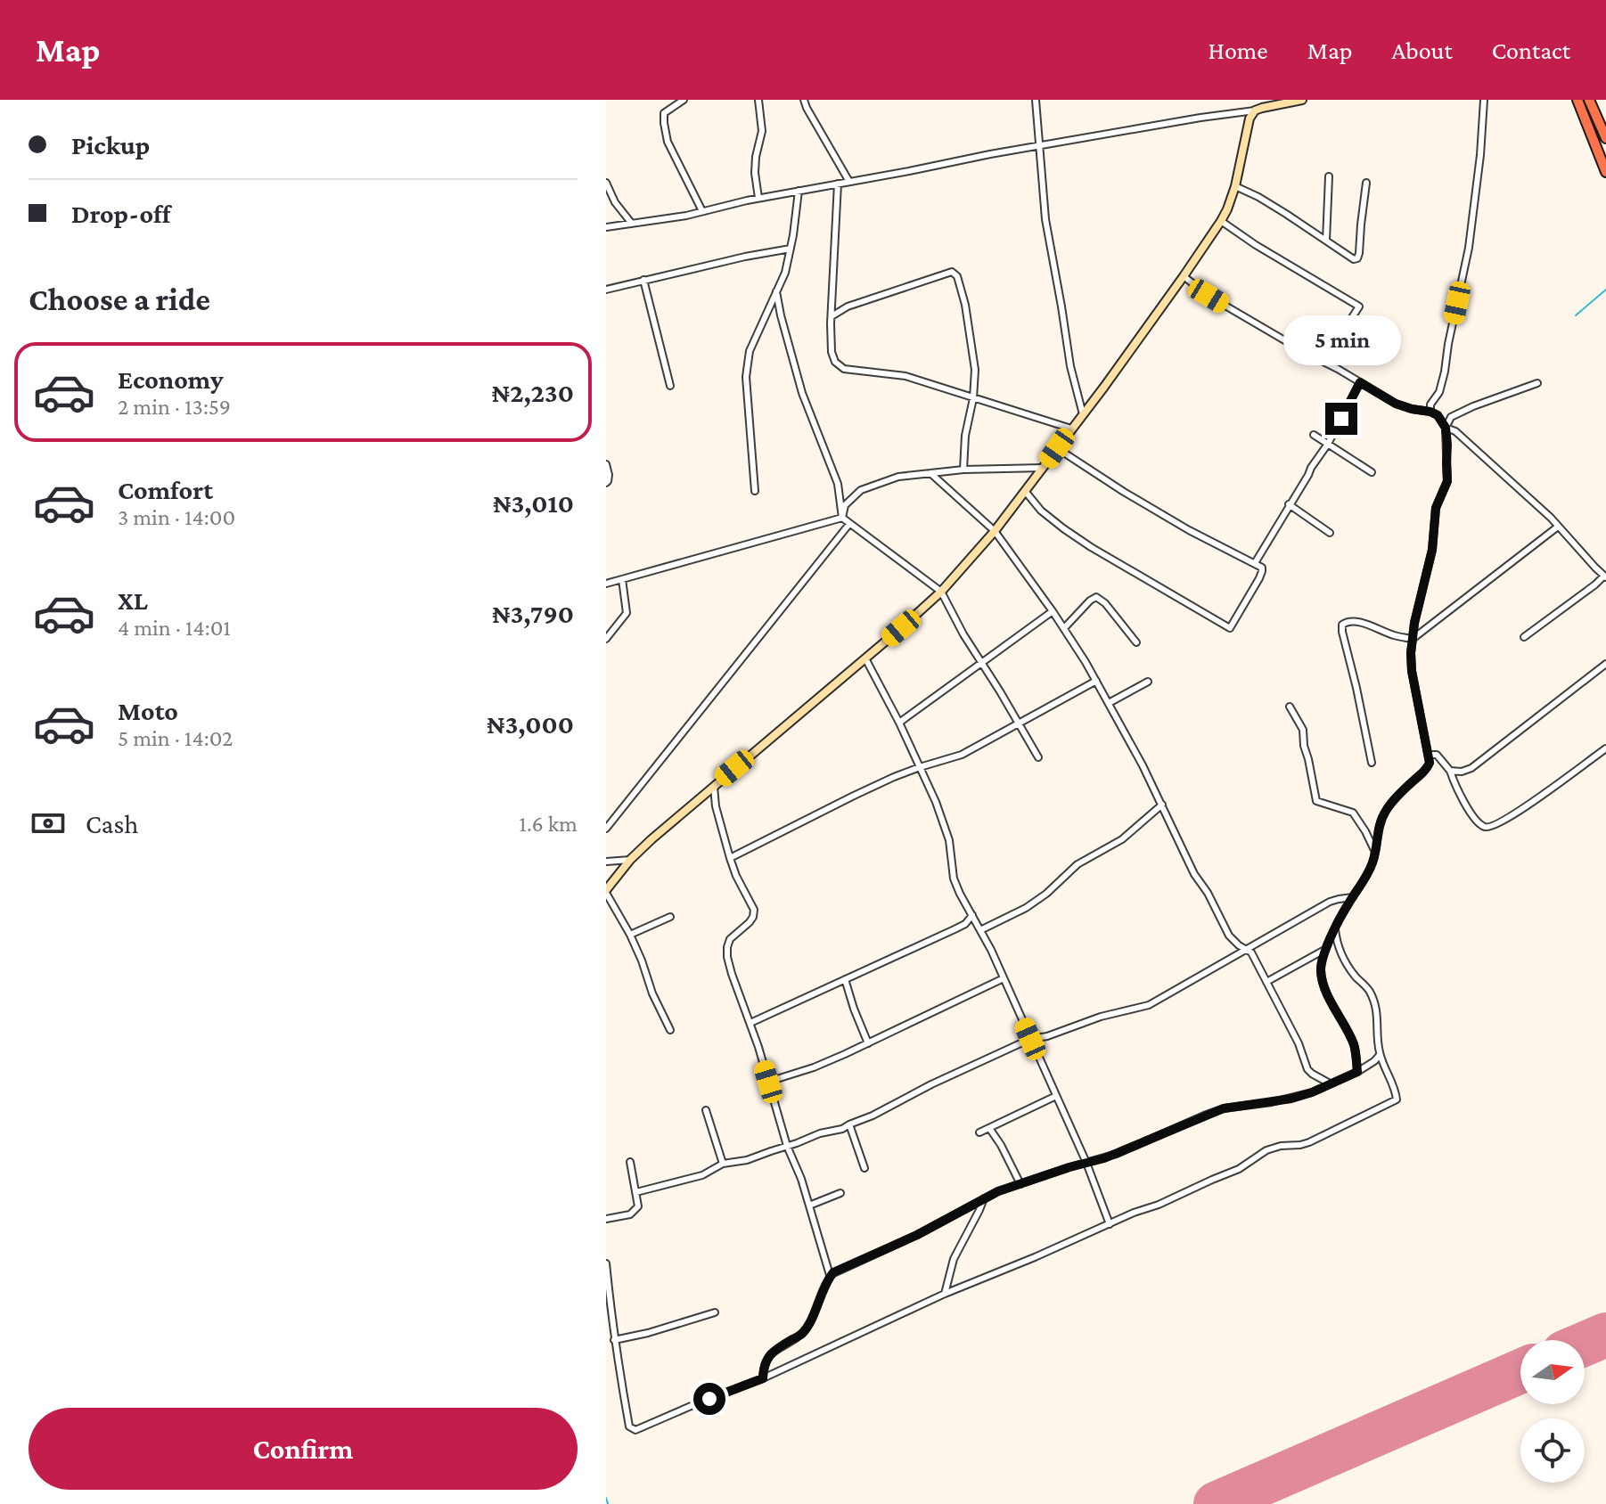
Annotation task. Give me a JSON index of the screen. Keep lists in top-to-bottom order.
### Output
{
  "north": "right",
  "page": {
    "header": "Map",
    "nav": [
      "Home",
      "Map",
      "About",
      "Contact"
    ],
    "banner": ["Pickup", "Drop-off"],
    "heading": "Choose a ride",
    "bubble": "5 min",
    "list": [
      {
        "name": "Economy",
        "note": "2 min · 13:59",
        "value": "₦2,230"
      },
      {
        "name": "Comfort",
        "note": "3 min · 14:00",
        "value": "₦3,010"
      },
      {
        "name": "XL",
        "note": "4 min · 14:01",
        "value": "₦3,790"
      },
      {
        "name": "Moto",
        "note": "5 min · 14:02",
        "value": "₦3,000"
      }
    ],
    "pay": ["Cash", "1.6 km"],
    "buttons": "Confirm"
  }
}
